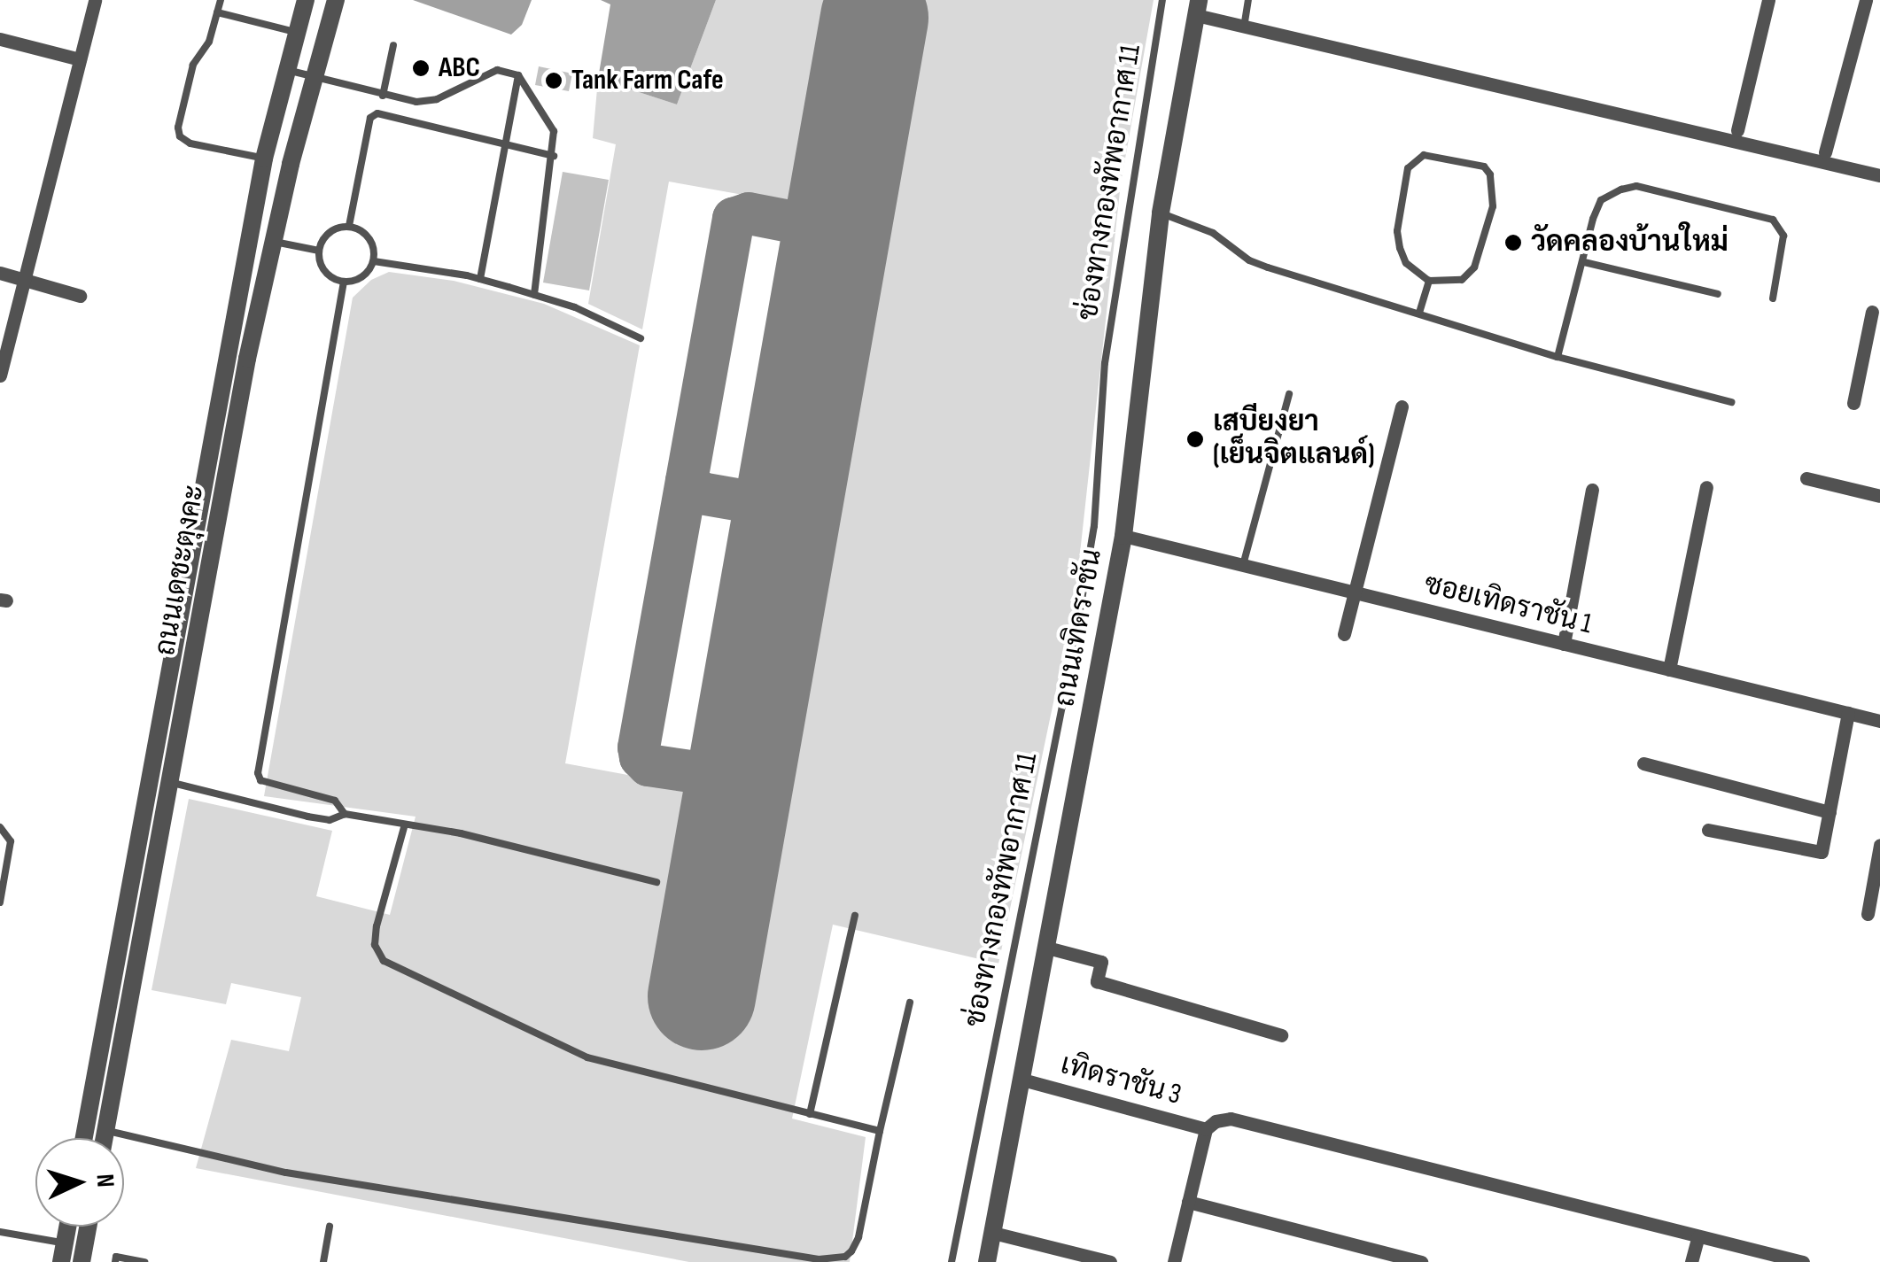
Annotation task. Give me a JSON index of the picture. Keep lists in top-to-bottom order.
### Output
{
  "streets": {
    "street": [
      "ถนนเดชะตุงคะ",
      "ซอยเทิดราชัน 1",
      "ถนนเทิดราชัน",
      "เทิดราชัน 3"
    ],
    "lane": ["ช่องทางกองทัพอากาศ 11"]
  },
  "crossings": [
    ["ซอยเทิดราชัน 1", "ถนนเทิดราชัน"],
    ["ถนนเทิดราชัน", "เทิดราชัน 3"]
  ],
  "places": [
    "ABC",
    "Tank Farm Cafe",
    "วัดคลองบ้านใหม่",
    "เสบียงยา (เย็นจิตแลนด์)"
  ],
  "north": "right"
}
